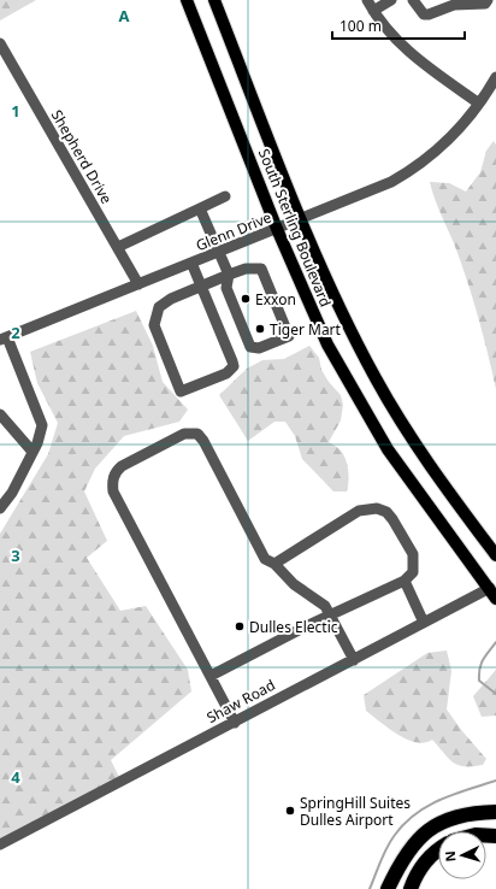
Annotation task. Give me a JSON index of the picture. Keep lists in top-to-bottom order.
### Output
{
  "streets": {
    "main road": ["South Sterling Boulevard"],
    "street": ["Shepherd Drive", "Glenn Drive", "Shaw Road"]
  },
  "crossings": [
    ["Shepherd Drive", "Glenn Drive"],
    ["South Sterling Boulevard", "Glenn Drive"],
    ["South Sterling Boulevard", "Shaw Road"]
  ],
  "places": [
    "Exxon",
    "Tiger Mart",
    "Dulles Electic",
    "SpringHill Suites Dulles Airport"
  ],
  "scale_bar": "100 m",
  "north": "left",
  "grid": {
    "columns": ["A"],
    "rows": [
      "1",
      "2",
      "3",
      "4"
    ]
  }
}
